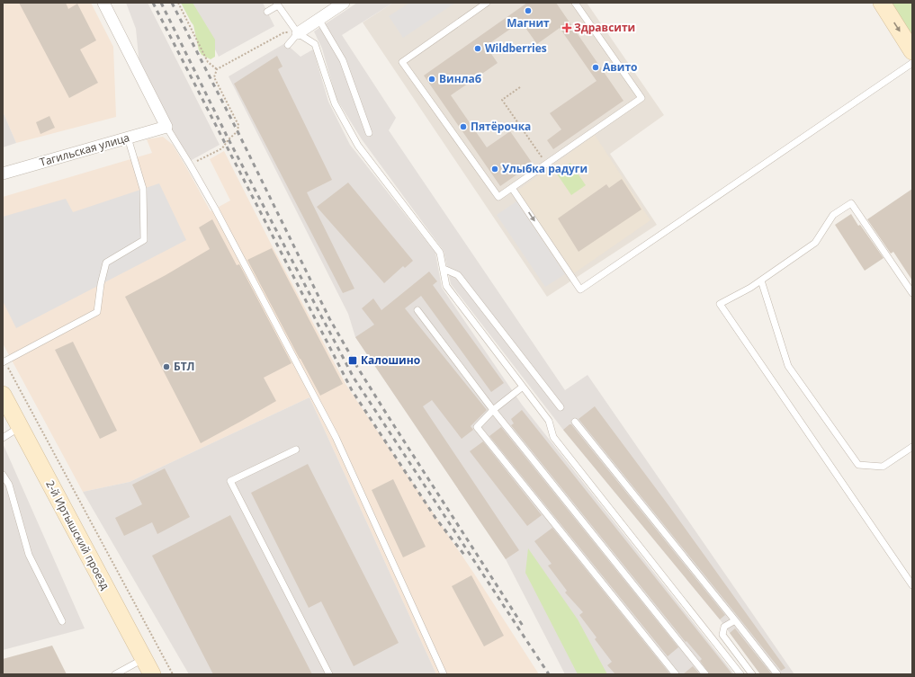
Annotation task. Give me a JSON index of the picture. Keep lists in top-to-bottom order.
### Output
{
  "streets": {
    "street": ["Тагильская улица", "2-й Иртышский проезд"]
  },
  "places": {
    "other": [
      "Магнит",
      "Wildberries",
      "Авито",
      "Винлаб",
      "Пятёрочка",
      "Улыбка радуги",
      "БТЛ"
    ],
    "health": ["Здравсити"],
    "transit": ["Калошино"]
  }
}
